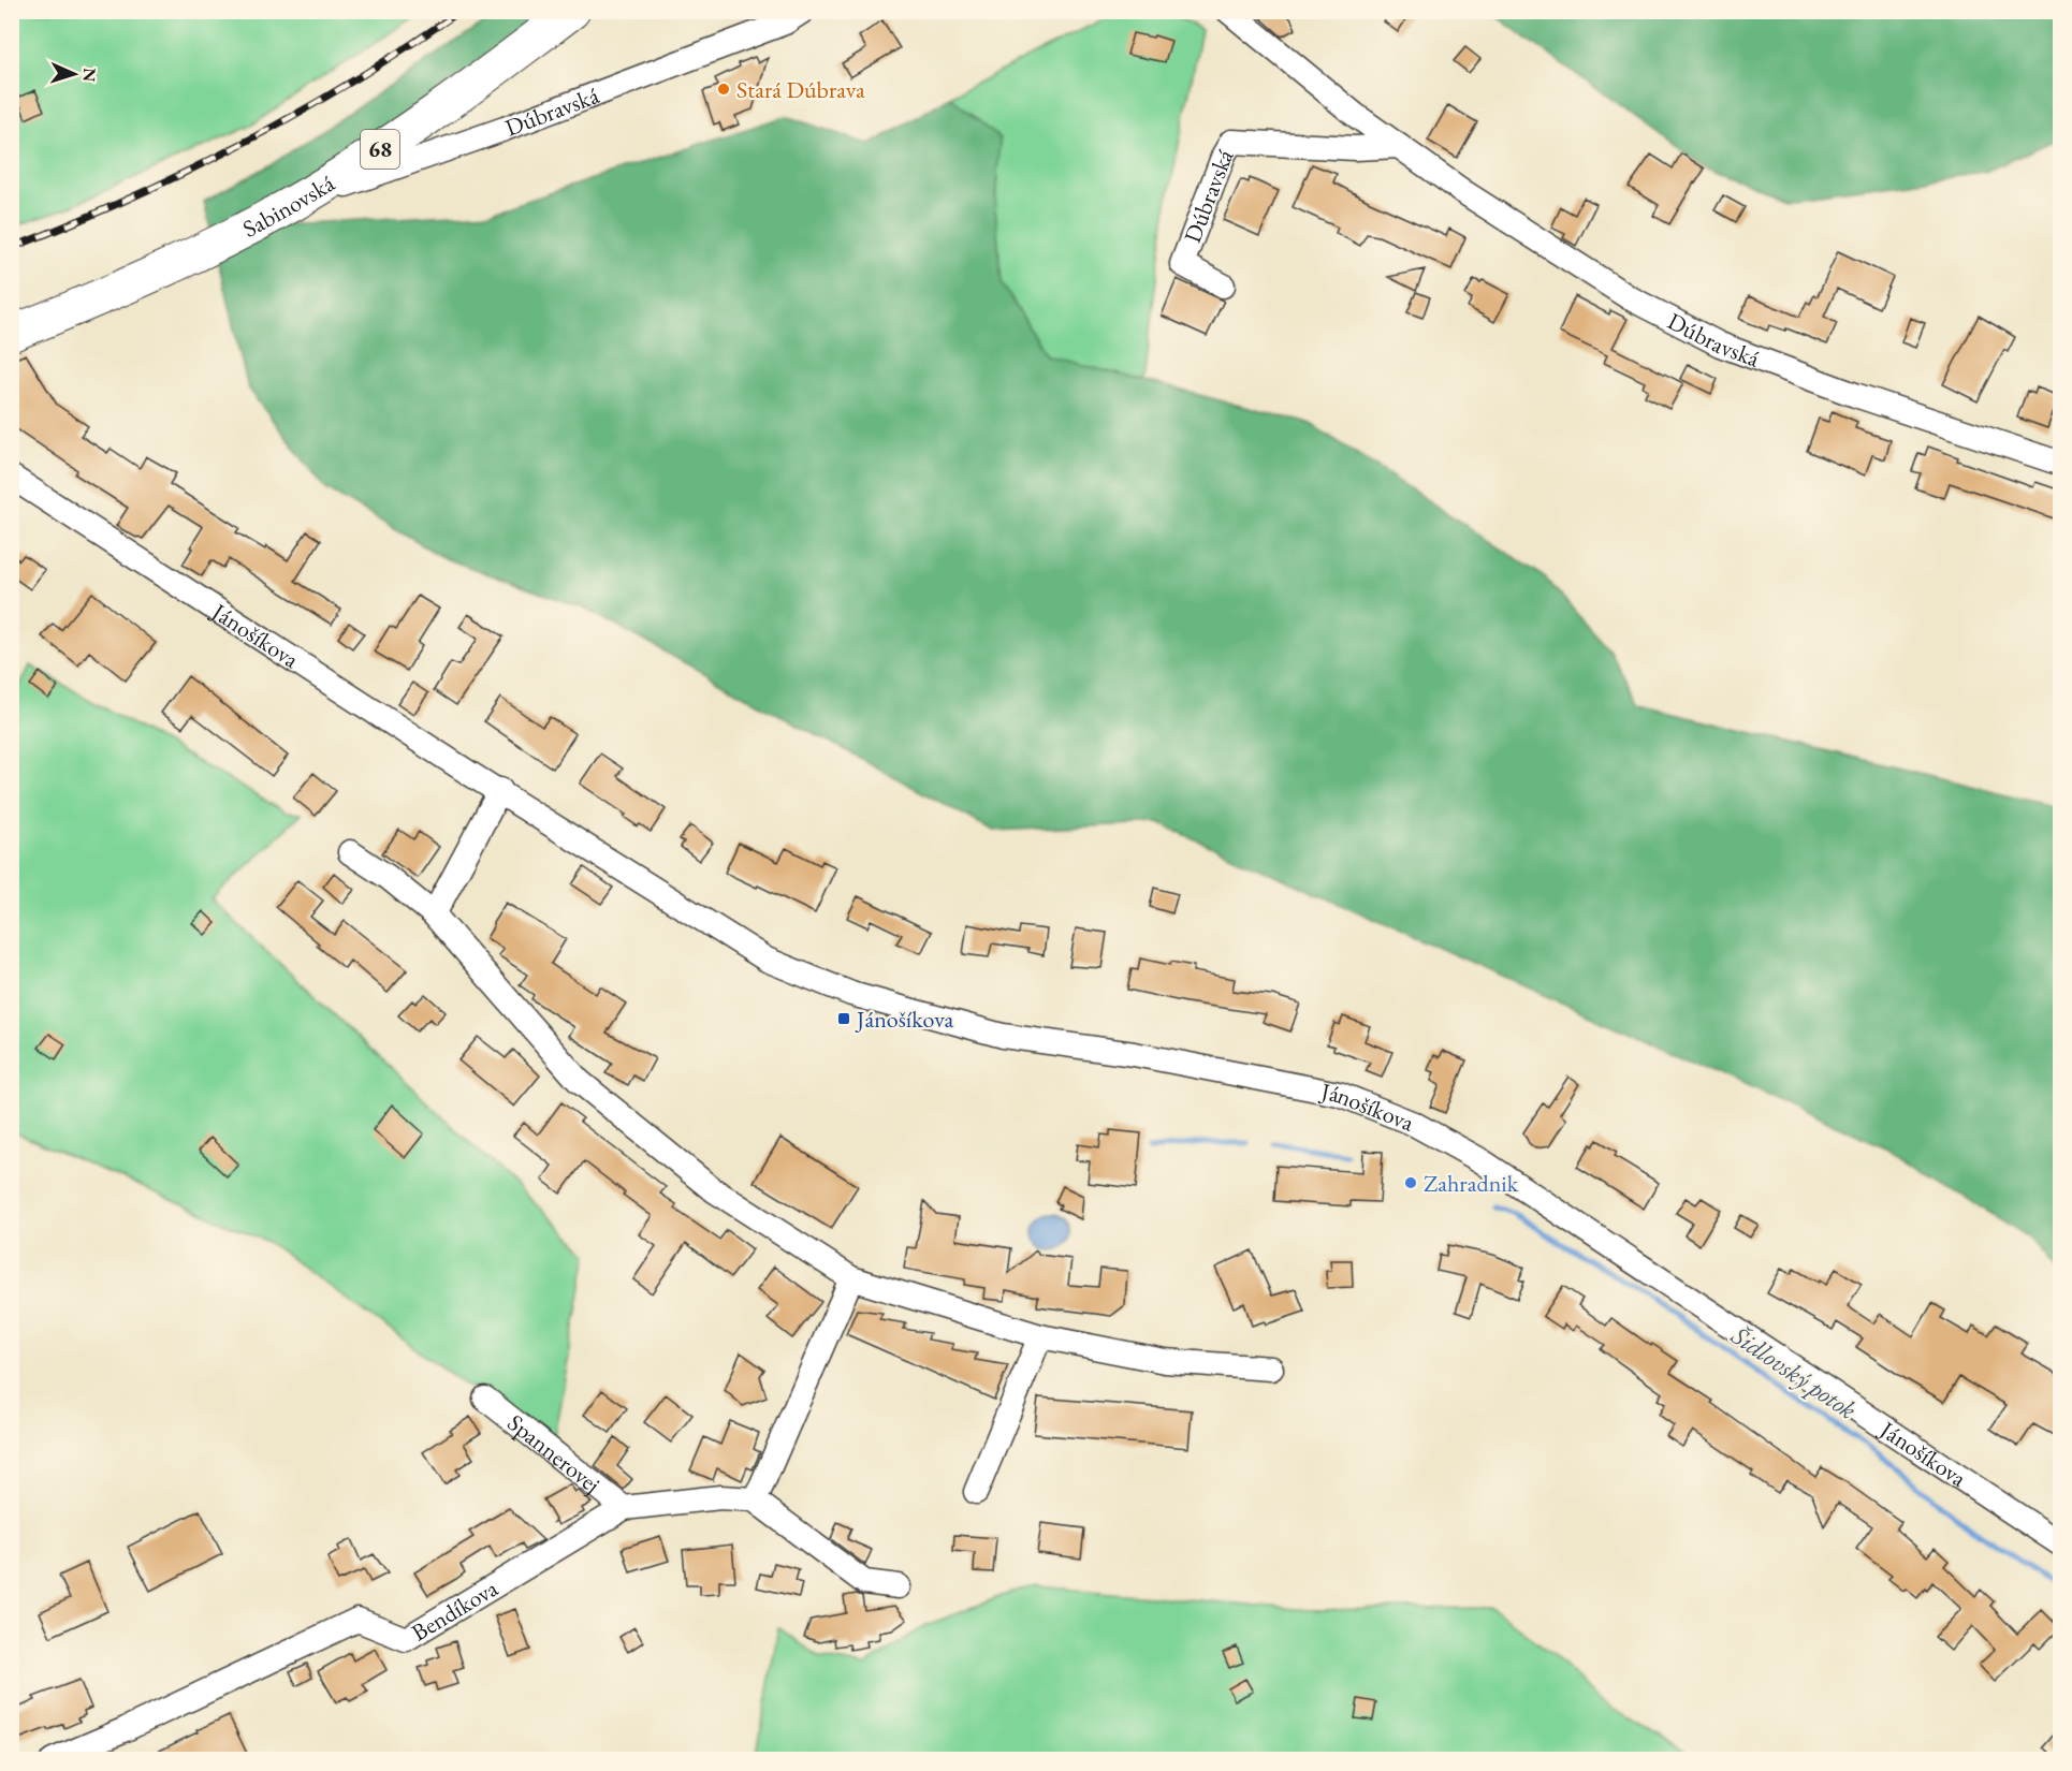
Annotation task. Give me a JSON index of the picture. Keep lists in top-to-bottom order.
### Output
{
  "streets": {
    "main road": ["68", "Sabinovská"],
    "street": [
      "Dúbravská",
      "Jánošíkova",
      "Spannerovej",
      "Bendíkova"
    ]
  },
  "crossings": [
    ["Dúbravská", "Sabinovská"],
    ["Spannerovej", "Bendíkova"]
  ],
  "water": ["Šidlovský potok"],
  "places": {
    "other": ["Stará Dúbrava", "Zahradnik"],
    "transit": ["Jánošíkova"]
  },
  "north": "right"
}
